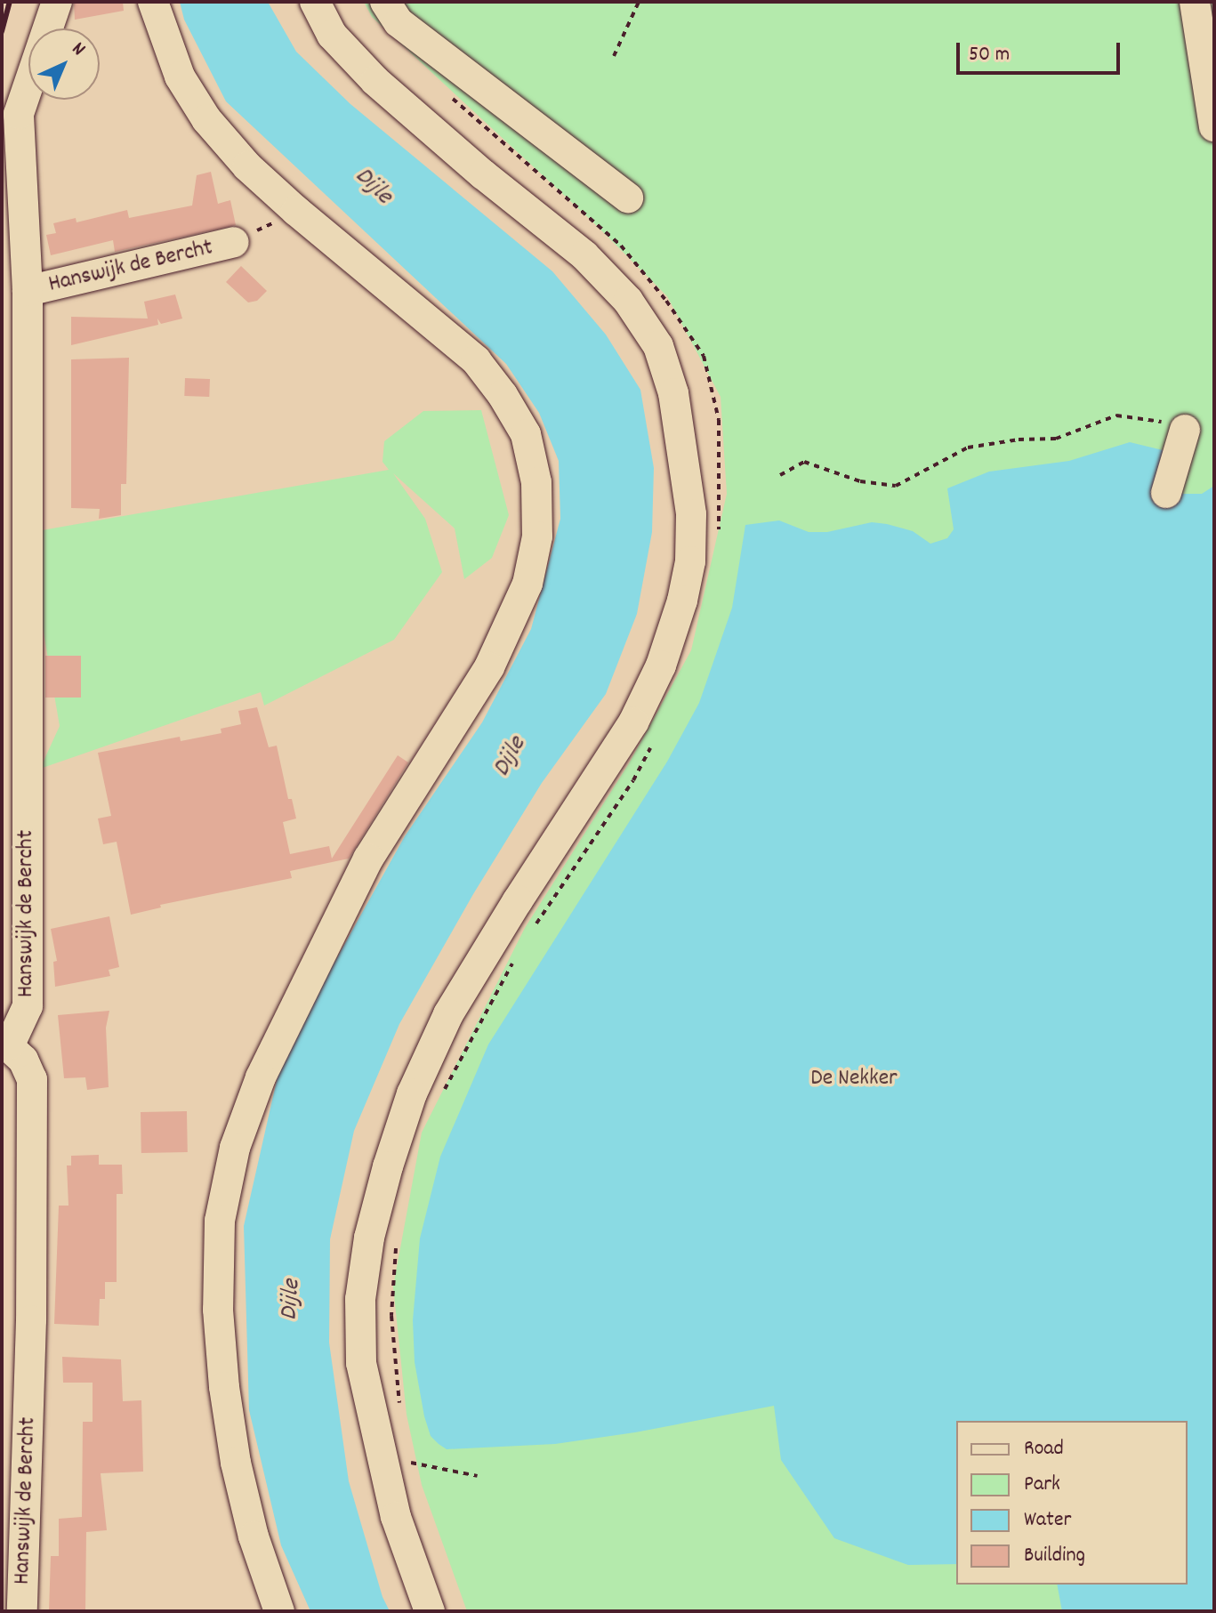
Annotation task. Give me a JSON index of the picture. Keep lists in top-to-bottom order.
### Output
{
  "streets": {
    "street": ["Hanswijk de Bercht"]
  },
  "water": ["Dijle"],
  "parks": ["De Nekker"],
  "legend": [
    "Road",
    "Park",
    "Water",
    "Building"
  ],
  "scale_bar": "50 m",
  "north": "top right"
}
